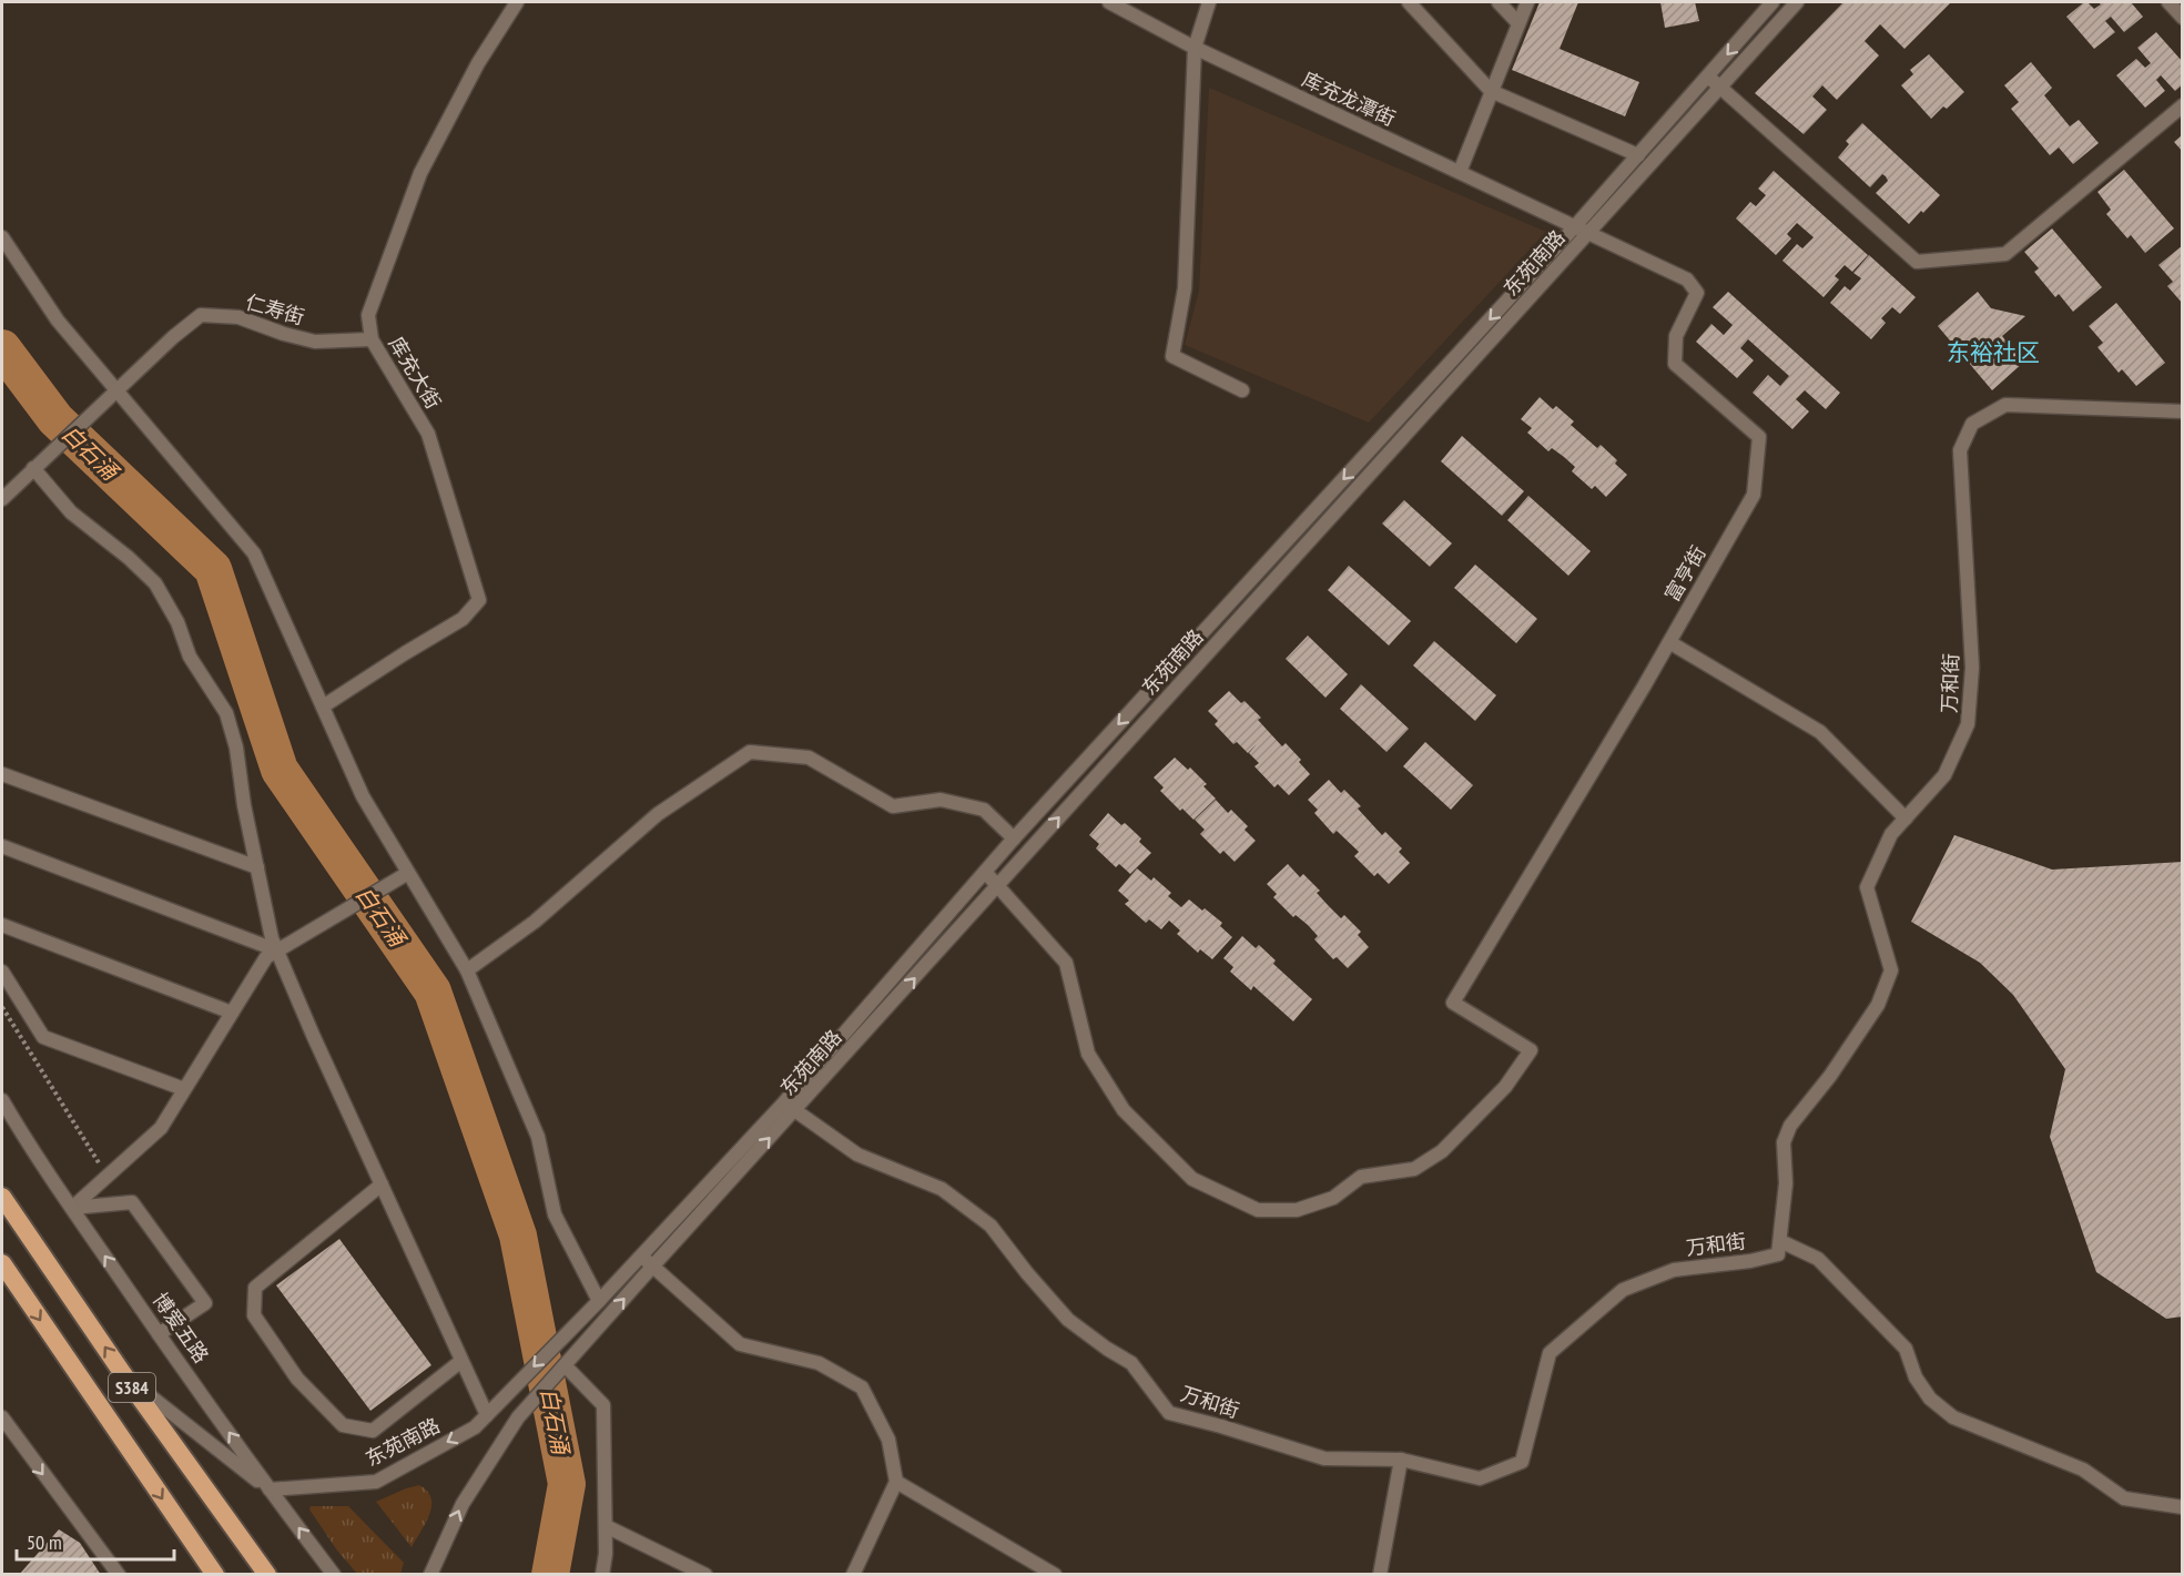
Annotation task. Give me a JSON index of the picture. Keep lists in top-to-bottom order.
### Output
{
  "streets": {
    "highway": ["S384"],
    "street": [
      "库充龙潭街",
      "东苑南路",
      "仁寿街",
      "库充大街",
      "富亨街",
      "万和街",
      "博爱五路"
    ]
  },
  "crossings": [
    ["库充龙潭街", "东苑南路"],
    ["库充龙潭街", "富亨街"],
    ["东苑南路", "富亨街"],
    ["东苑南路", "万和街"],
    ["东苑南路", "博爱五路"],
    ["仁寿街", "库充大街"]
  ],
  "districts": ["东裕社区"],
  "water": ["白石涌"],
  "scale_bar": "50 m"
}
